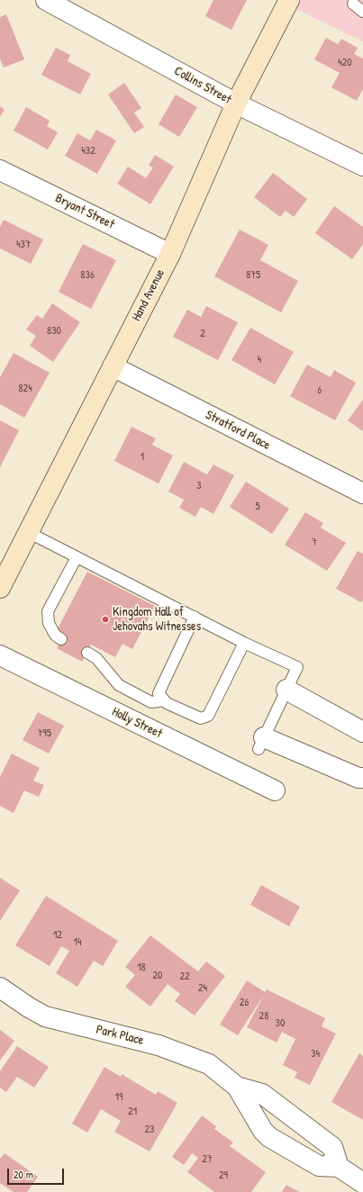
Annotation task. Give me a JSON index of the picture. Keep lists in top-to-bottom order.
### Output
{
  "streets": {
    "street": [
      "Collins Street",
      "Bryant Street",
      "Hand Avenue",
      "Stratford Place",
      "Holly Street",
      "Park Place"
    ]
  },
  "crossings": [
    ["Collins Street", "Hand Avenue"],
    ["Bryant Street", "Hand Avenue"],
    ["Hand Avenue", "Stratford Place"]
  ],
  "places": ["Kingdom Hall of Jehovahs Witnesses"],
  "house_numbers": [
    "420",
    "432",
    "437",
    "836",
    "875",
    "830",
    "2",
    "4",
    "824",
    "6",
    "1",
    "3",
    "5",
    "7",
    "795",
    "12",
    "14",
    "18",
    "20",
    "22",
    "24",
    "26",
    "28",
    "30",
    "34",
    "19",
    "21",
    "23",
    "27",
    "29"
  ],
  "scale_bar": "20 m"
}
